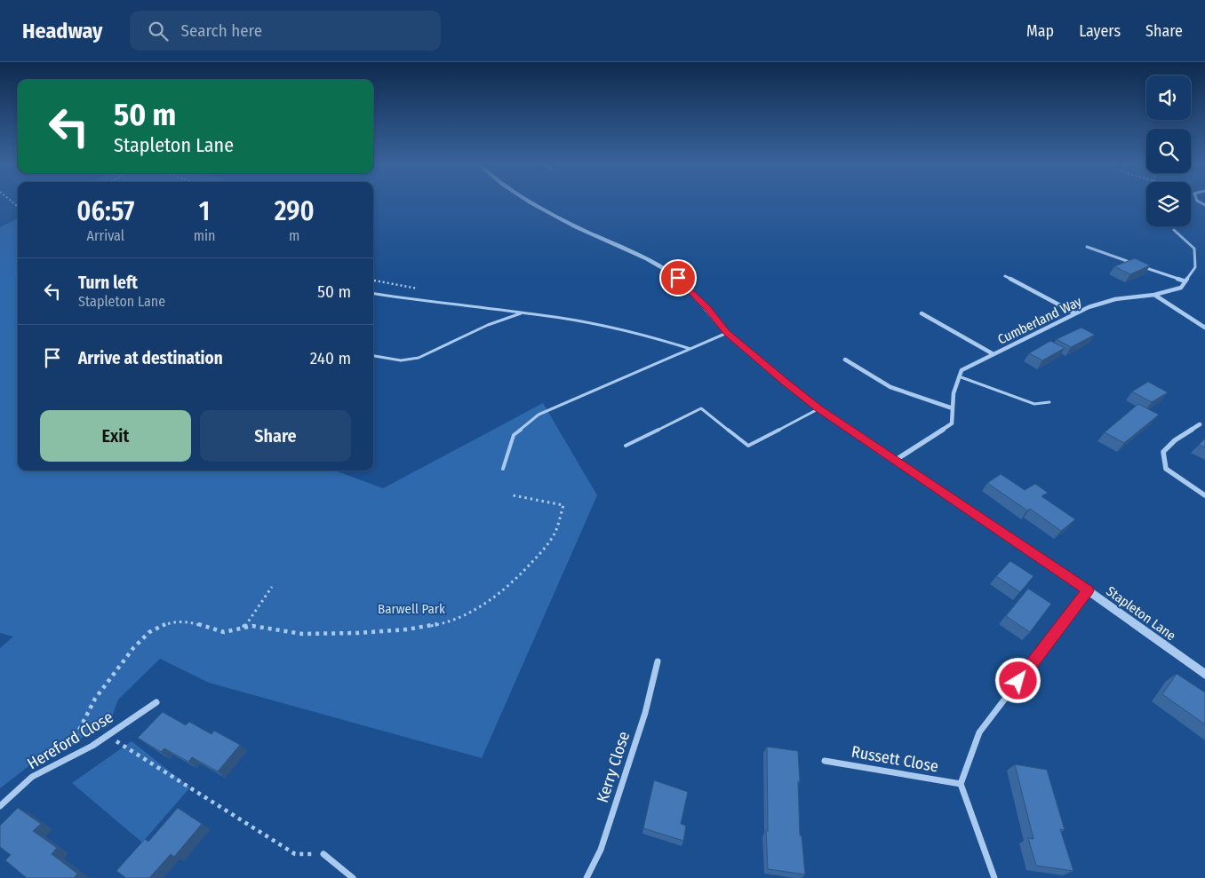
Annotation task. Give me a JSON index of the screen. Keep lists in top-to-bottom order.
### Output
{
  "streets": {
    "street": [
      "Cumberland Way",
      "Stapleton Lane",
      "Hereford Close",
      "Russett Close",
      "Kerry Close"
    ]
  },
  "parks": ["Barwell Park"],
  "page": {
    "header": "Headway",
    "search": "Search here",
    "nav": ["Map", "Layers", "Share"],
    "turn": ["50 m", "Stapleton Lane"],
    "eta": [
      "06:57",
      "Arrival",
      "1",
      "min",
      "290",
      "m"
    ],
    "list": [
      {
        "name": "Turn left",
        "note": "Stapleton Lane",
        "value": "50 m"
      },
      {
        "name": "Arrive at destination",
        "value": "240 m"
      }
    ],
    "buttons": ["Exit", "Share"]
  }
}
